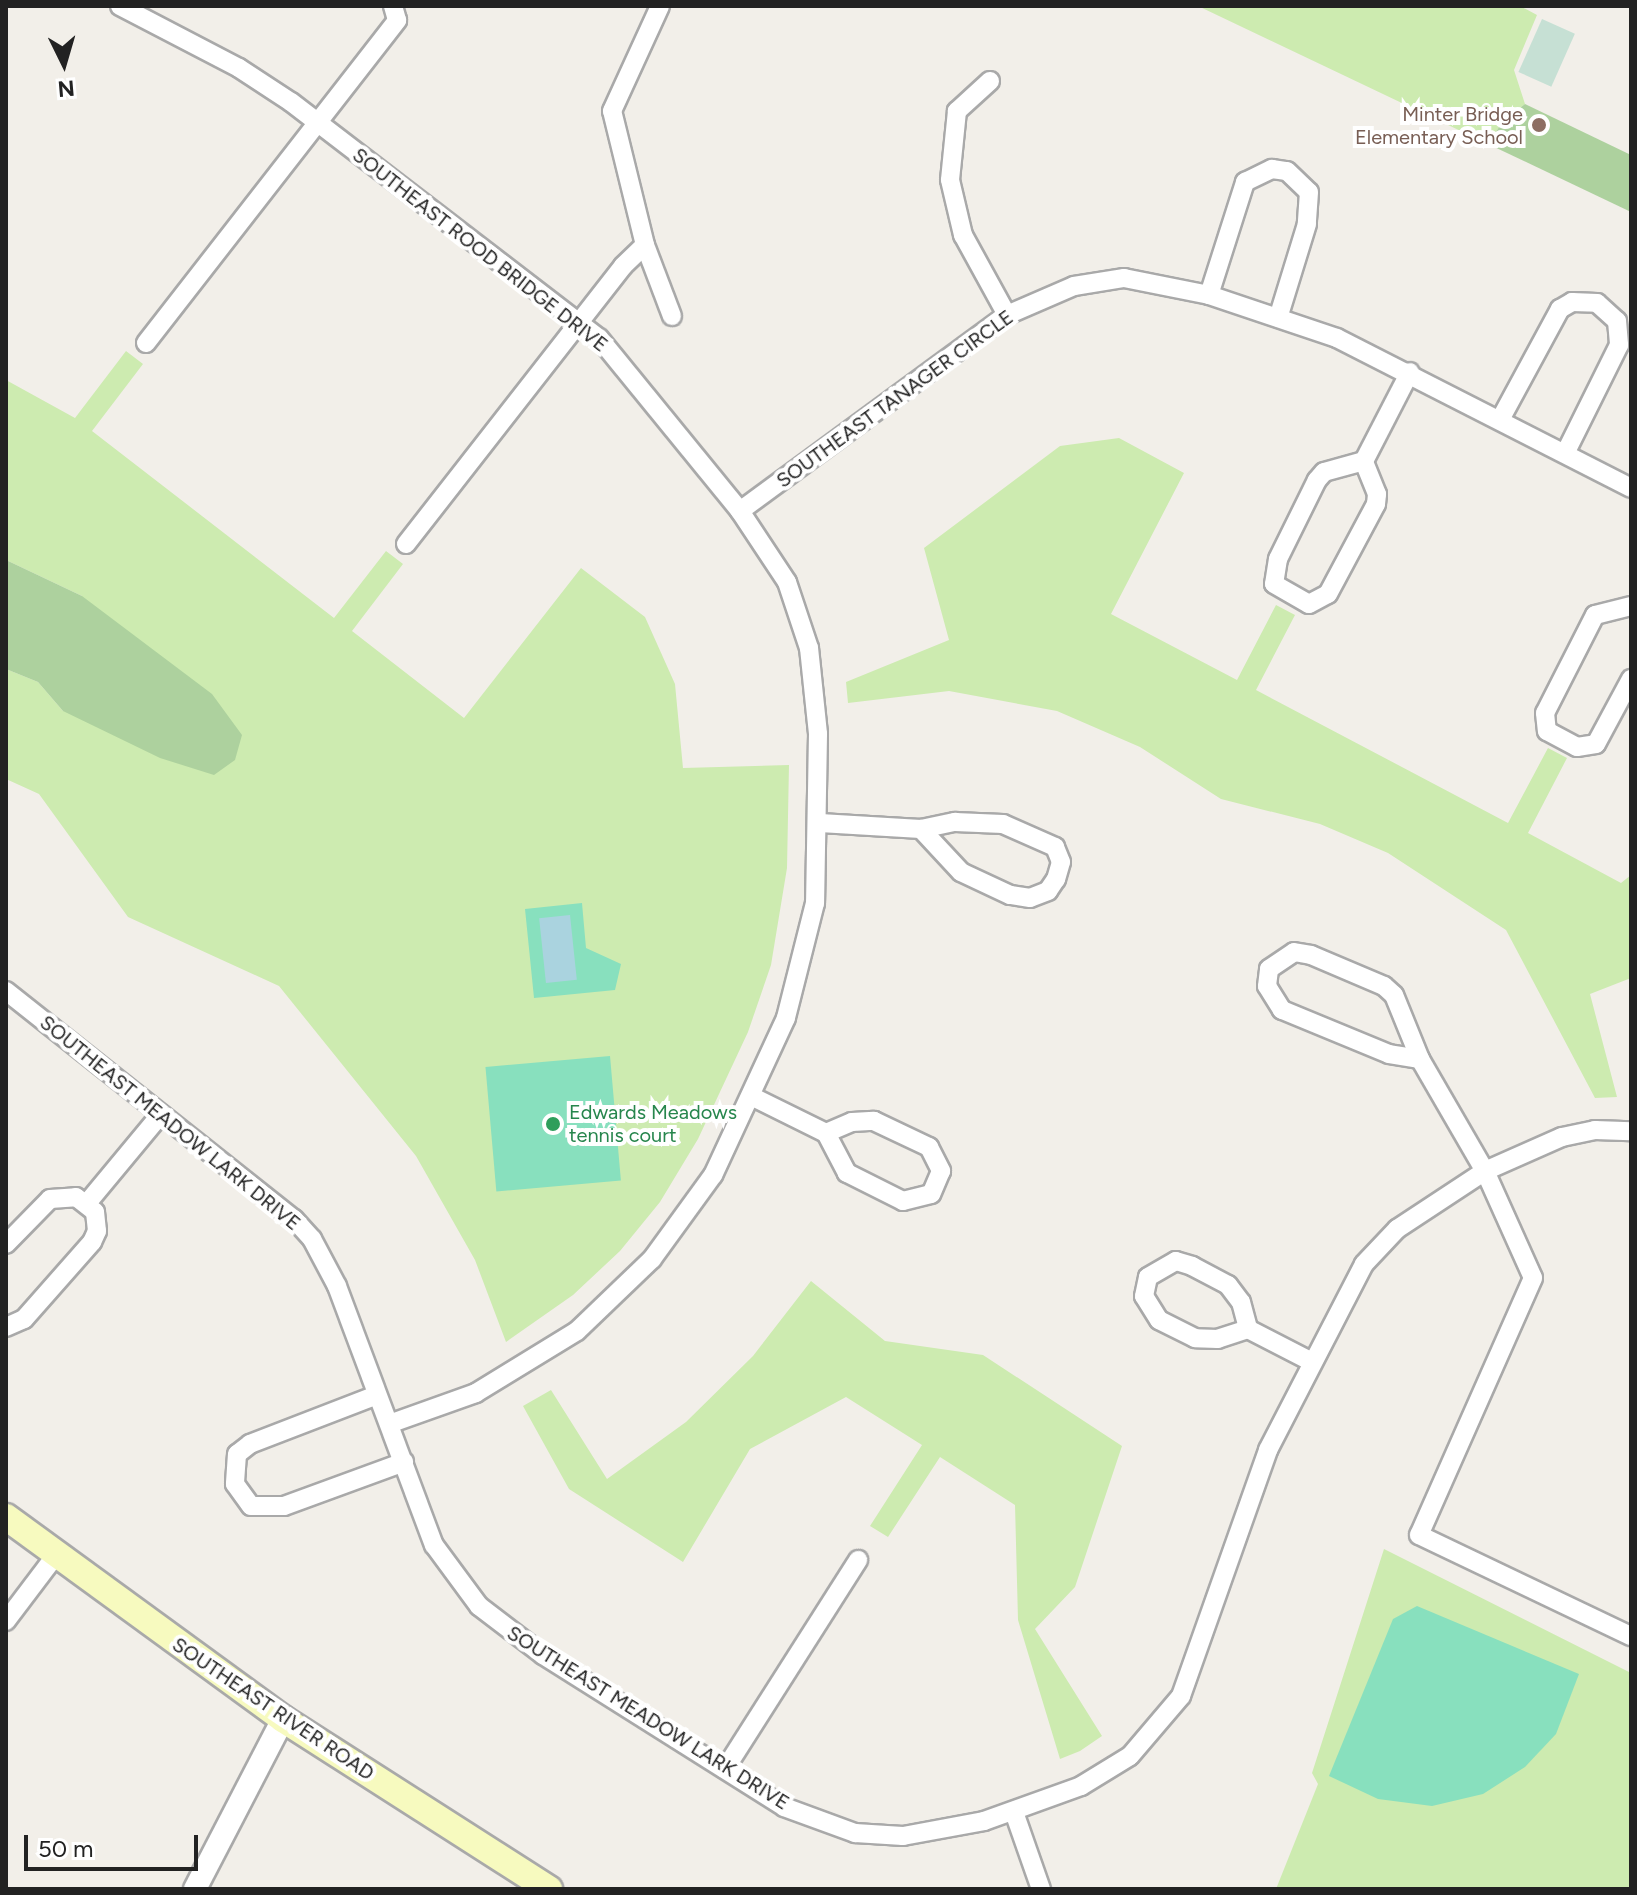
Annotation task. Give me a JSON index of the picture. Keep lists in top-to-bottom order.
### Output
{
  "streets": {
    "main road": ["SOUTHEAST RIVER ROAD"],
    "street": ["SOUTHEAST ROOD BRIDGE DRIVE", "SOUTHEAST TANAGER CIRCLE", "SOUTHEAST MEADOW LARK DRIVE"]
  },
  "crossings": [
    ["SOUTHEAST ROOD BRIDGE DRIVE", "SOUTHEAST TANAGER CIRCLE"],
    ["SOUTHEAST ROOD BRIDGE DRIVE", "SOUTHEAST MEADOW LARK DRIVE"]
  ],
  "places": ["Minter Bridge Elementary School", "Edwards Meadows tennis court"],
  "scale_bar": "50 m",
  "north": "bottom"
}
